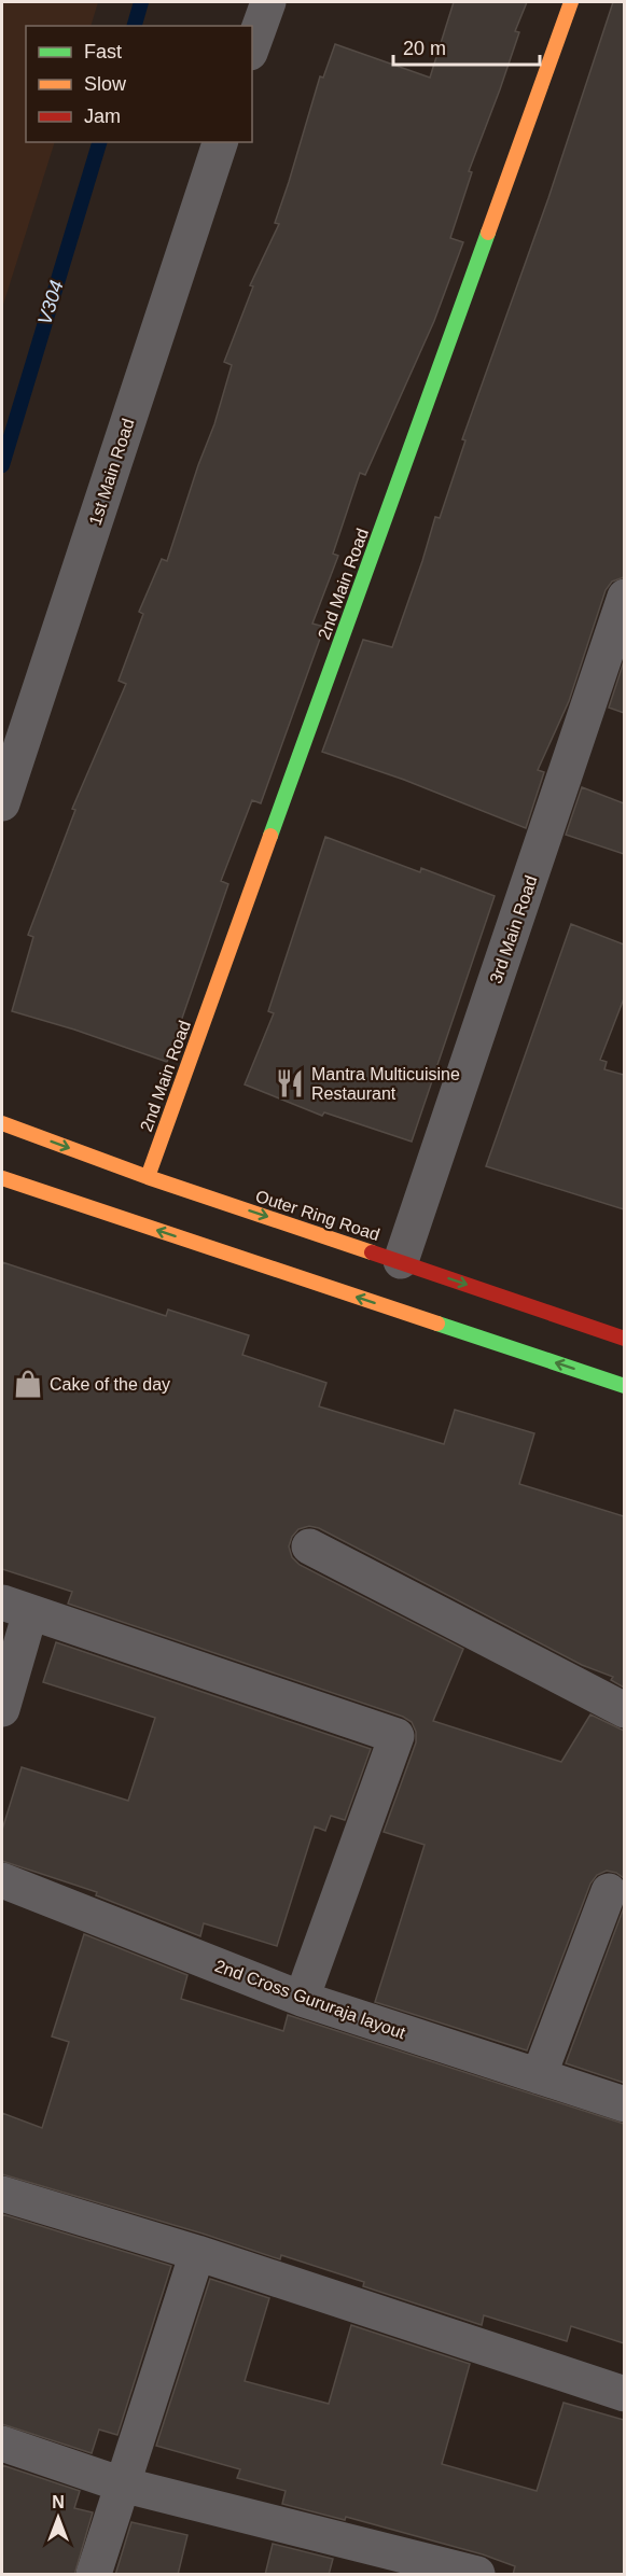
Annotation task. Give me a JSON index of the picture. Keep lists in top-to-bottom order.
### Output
{
  "streets": {
    "main road": ["2nd Main Road", "Outer Ring Road"],
    "street": ["1st Main Road", "3rd Main Road", "2nd Cross Gururaja layout"]
  },
  "crossings": [
    ["2nd Main Road", "Outer Ring Road"],
    ["3rd Main Road", "Outer Ring Road"]
  ],
  "water": ["V304"],
  "places": {
    "restaurant": ["Mantra Multicuisine Restaurant"],
    "shop": ["Cake of the day"]
  },
  "legend": ["Fast", "Slow", "Jam"],
  "scale_bar": "20 m",
  "north": "top"
}
